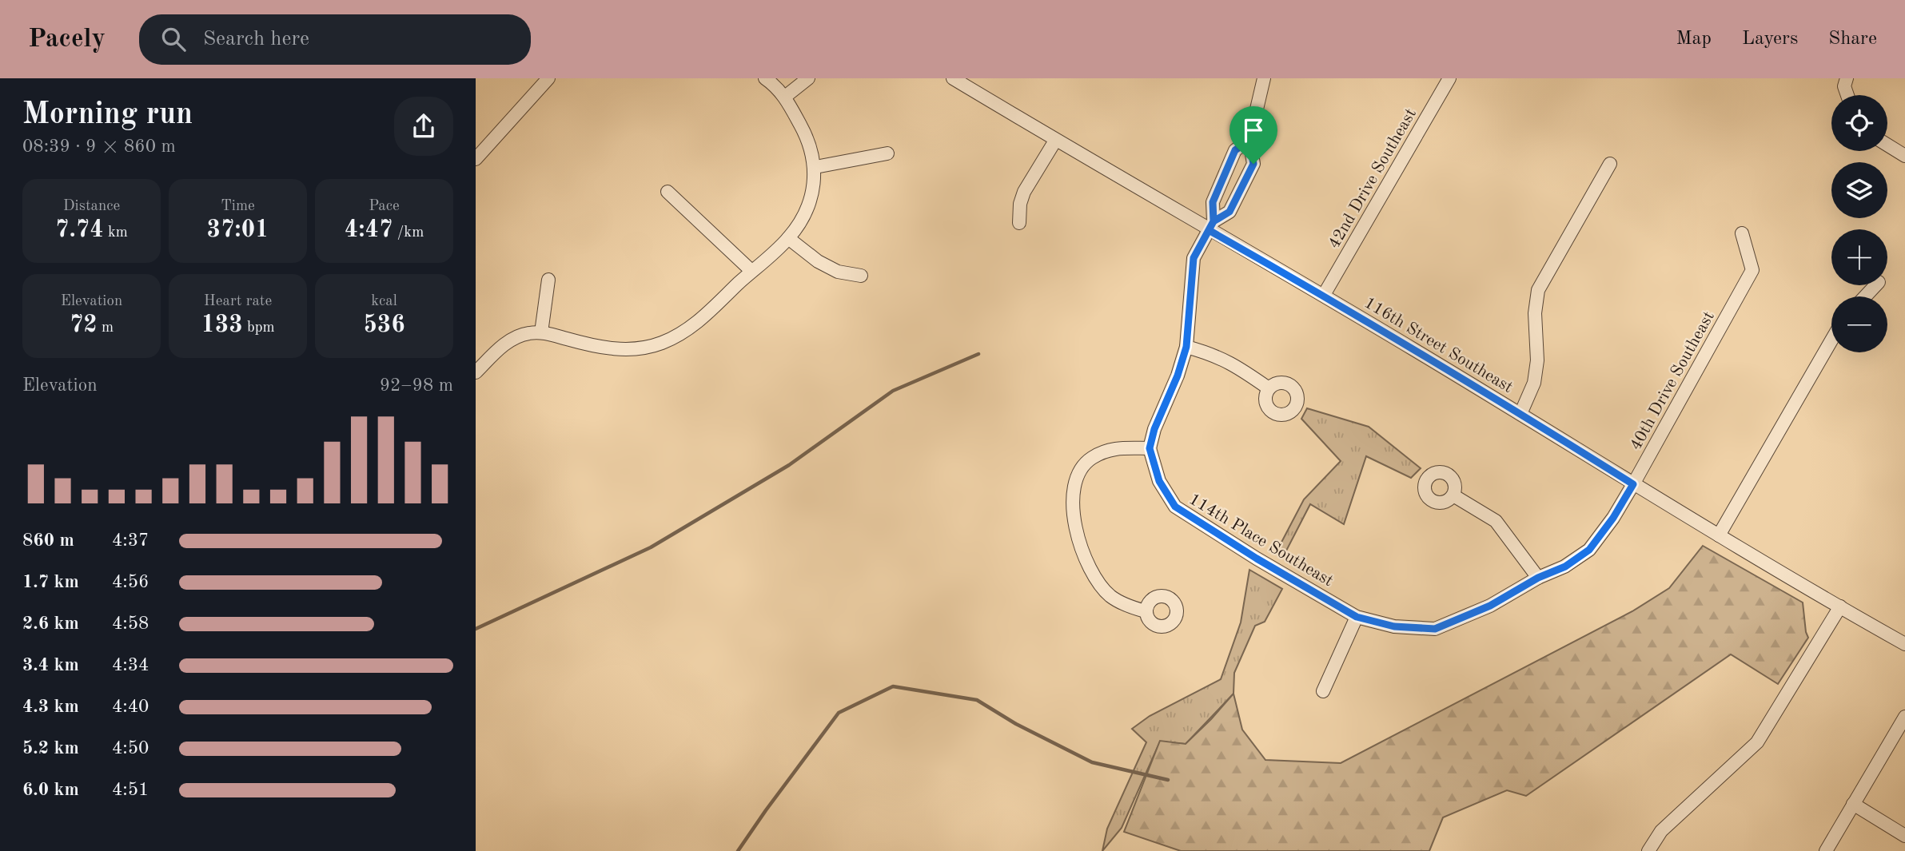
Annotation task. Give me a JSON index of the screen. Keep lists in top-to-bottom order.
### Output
{
  "streets": {
    "street": [
      "42nd Drive Southeast",
      "116th Street Southeast",
      "40th Drive Southeast",
      "114th Place Southeast"
    ]
  },
  "crossings": [
    ["42nd Drive Southeast", "116th Street Southeast"],
    ["116th Street Southeast", "40th Drive Southeast"],
    ["40th Drive Southeast", "114th Place Southeast"]
  ],
  "page": {
    "header": "Pacely",
    "search": "Search here",
    "nav": ["Map", "Layers", "Share"],
    "heading": ["Morning run", "08:39 · 9 × 860 m"],
    "map_buttons": ["+", "−"],
    "stats": [
      ["Distance", "7.74 km"],
      ["Time", "37:01"],
      ["Pace", "4:47 /km"],
      ["Elevation", "72 m"],
      ["Heart rate", "133 bpm"],
      ["kcal", "536"]
    ],
    "chart": ["Elevation", "92–98 m"],
    "list": [
      {
        "name": "860 m",
        "note": "4:37"
      },
      {
        "name": "1.7 km",
        "note": "4:56"
      },
      {
        "name": "2.6 km",
        "note": "4:58"
      },
      {
        "name": "3.4 km",
        "note": "4:34"
      },
      {
        "name": "4.3 km",
        "note": "4:40"
      },
      {
        "name": "5.2 km",
        "note": "4:50"
      },
      {
        "name": "6.0 km",
        "note": "4:51"
      }
    ]
  }
}
